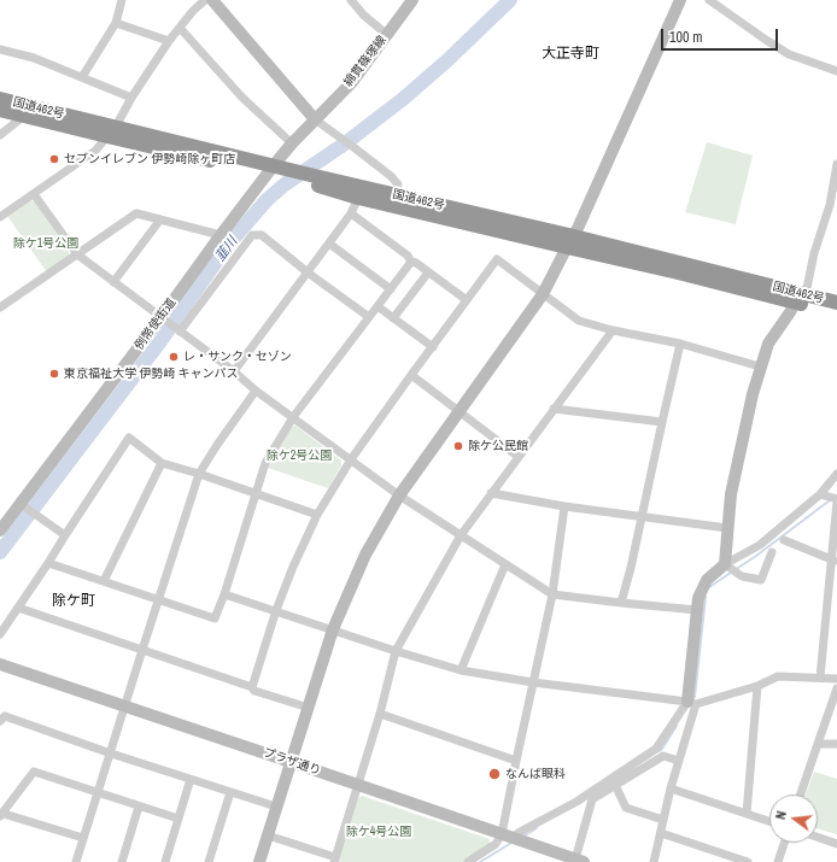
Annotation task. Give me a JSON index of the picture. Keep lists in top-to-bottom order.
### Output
{
  "streets": {
    "highway": ["国道462号"],
    "street": ["綿貫篠塚線", "例幣使街道", "プラザ通り"]
  },
  "crossings": [
    ["綿貫篠塚線", "例幣使街道"],
    ["国道462号", "例幣使街道"]
  ],
  "districts": ["大正寺町", "除ケ町"],
  "water": ["韮川"],
  "parks": ["除ケ1号公園", "除ケ2号公園", "除ケ4号公園"],
  "places": [
    "セブンイレブン 伊勢崎除ヶ町店",
    "レ・サンク・セゾン",
    "東京福祉大学 伊勢崎 キャンパス",
    "除ケ公民館",
    "なんば眼科"
  ],
  "scale_bar": "100 m",
  "north": "left"
}
